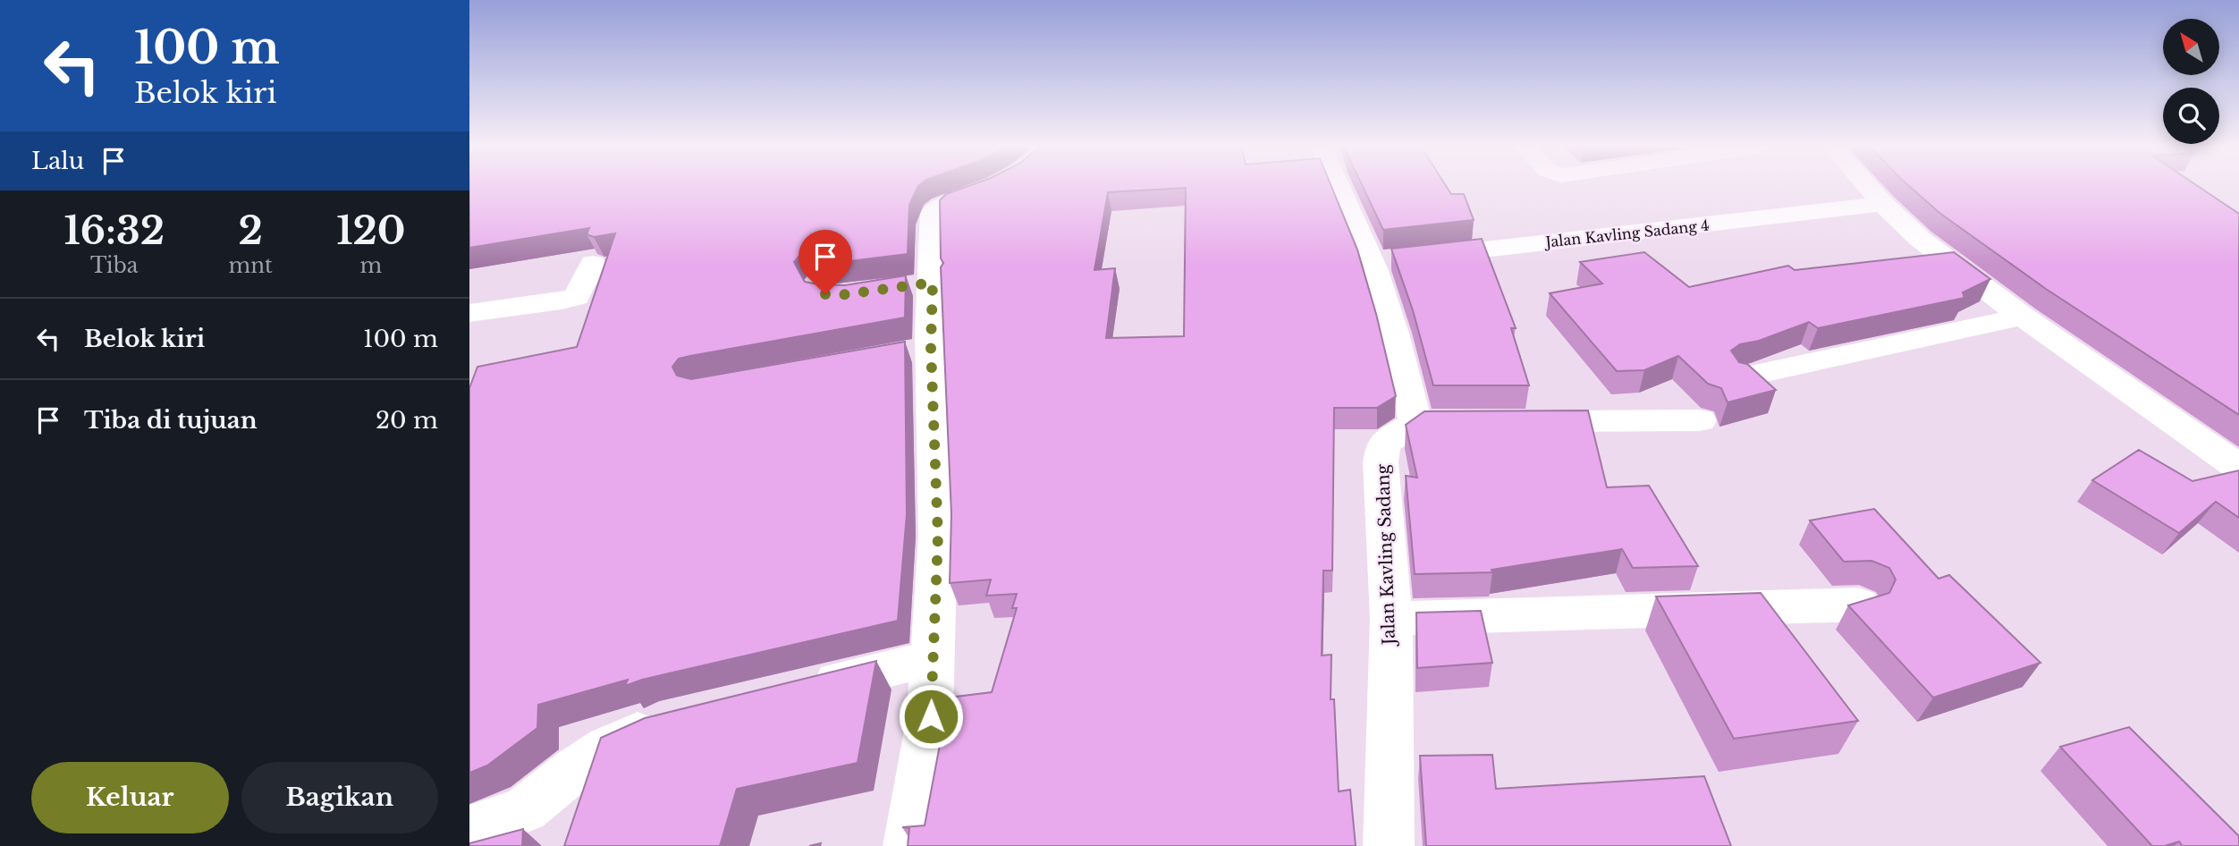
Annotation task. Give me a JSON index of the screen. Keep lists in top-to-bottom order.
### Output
{
  "streets": {
    "street": ["Jalan Kavling Sadang 4", "Jalan Kavling Sadang"]
  },
  "crossings": [
    ["Jalan Kavling Sadang 4", "Jalan Kavling Sadang"]
  ],
  "north": "top left",
  "page": {
    "turn": ["100 m", "Belok kiri"],
    "then": "Lalu",
    "eta": [
      "16:32",
      "Tiba",
      "2",
      "mnt",
      "120",
      "m"
    ],
    "list": [
      {
        "name": "Belok kiri",
        "value": "100 m"
      },
      {
        "name": "Tiba di tujuan",
        "value": "20 m"
      }
    ],
    "buttons": ["Keluar", "Bagikan"]
  }
}
